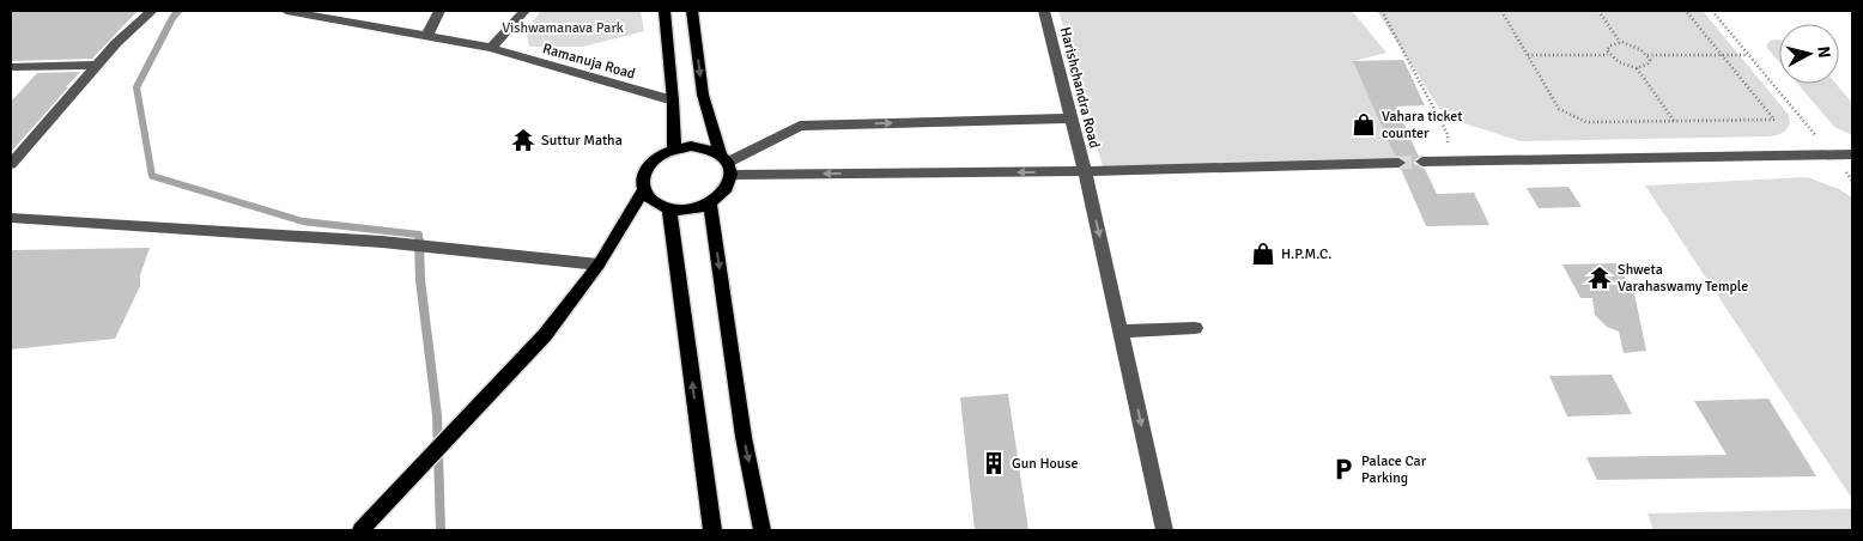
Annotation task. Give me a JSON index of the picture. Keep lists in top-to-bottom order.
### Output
{
  "streets": {
    "street": ["Ramanuja Road", "Harishchandra Road"]
  },
  "one_way": ["Harishchandra Road"],
  "parks": ["Vishwamanava Park"],
  "places": {
    "shop": ["Vahara ticket counter", "H.P.M.C."],
    "temple": ["Suttur Matha", "Shweta Varahaswamy Temple"],
    "building": ["Gun House"],
    "parking": ["Palace Car Parking"]
  },
  "north": "right"
}
